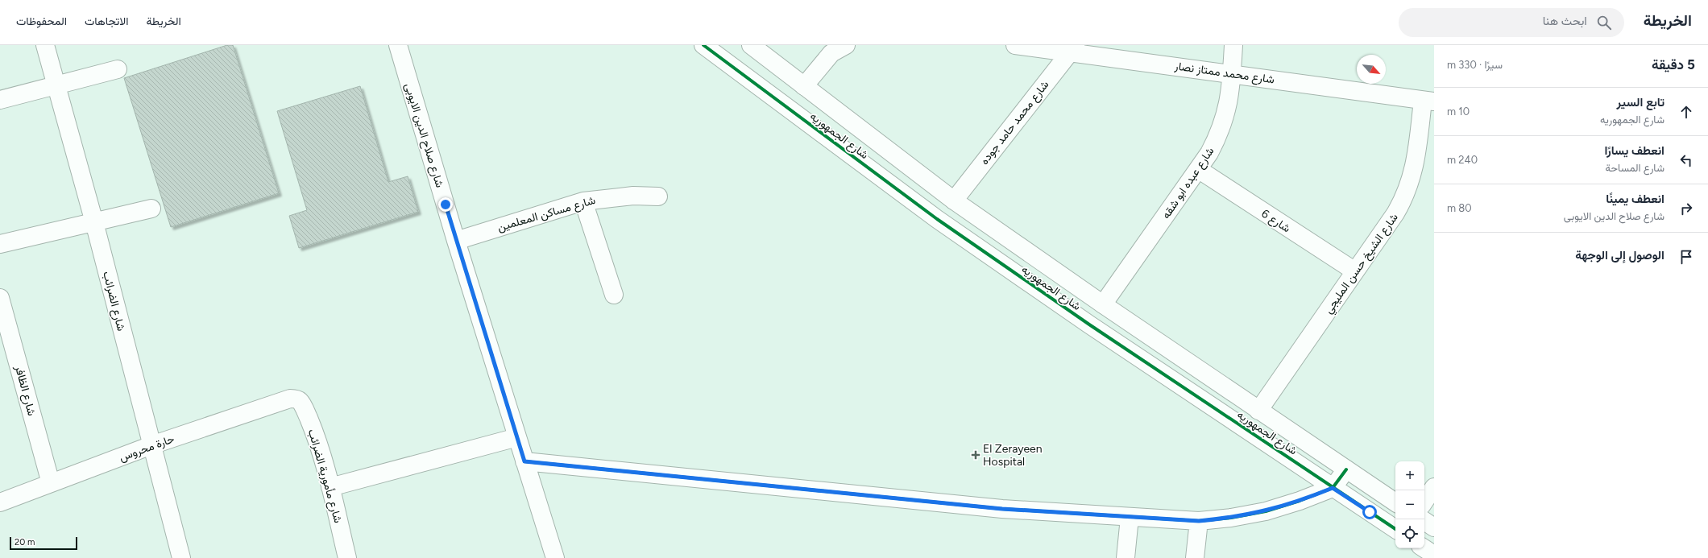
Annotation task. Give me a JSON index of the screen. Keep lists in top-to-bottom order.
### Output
{
  "streets": {
    "street": [
      "شارع محمد ممتاز نصار",
      "شارع محمد حامد جوده",
      "شارع صلاح الدين الايوبى",
      "شارع الجمهوريه",
      "شارع عبده ابو شقه",
      "شارع مساكن المعلمين",
      "شارع 6",
      "شارع الشيخ حسن المليجي",
      "شارع الضرائب",
      "شارع الظافر",
      "حارة محروس",
      "شارع مأمورية الضرائب"
    ]
  },
  "crossings": [
    ["شارع محمد ممتاز نصار", "شارع محمد حامد جوده"],
    ["شارع محمد ممتاز نصار", "شارع عبده ابو شقه"],
    ["شارع محمد ممتاز نصار", "شارع الشيخ حسن المليجي"],
    ["شارع محمد حامد جوده", "شارع الجمهوريه"],
    ["شارع صلاح الدين الايوبى", "شارع مساكن المعلمين"],
    ["شارع الجمهوريه", "شارع عبده ابو شقه"],
    ["شارع الجمهوريه", "شارع الشيخ حسن المليجي"],
    ["شارع عبده ابو شقه", "شارع 6"],
    ["شارع 6", "شارع الشيخ حسن المليجي"],
    ["شارع الضرائب", "حارة محروس"],
    ["شارع الظافر", "حارة محروس"],
    ["حارة محروس", "شارع مأمورية الضرائب"]
  ],
  "places": {
    "health": ["El Zerayeen Hospital"]
  },
  "scale_bar": "20 m",
  "north": "bottom right",
  "page": {
    "header": "الخريطة",
    "search": "ابحث هنا",
    "nav": ["الخريطة", "الاتجاهات", "المحفوظات"],
    "heading": ["5 دقيقة", "سيرًا · 330 m"],
    "list": [
      ["تابع السير", "شارع الجمهوريه", "10 m"],
      ["انعطف يسارًا", "شارع المساحة", "240 m"],
      ["انعطف يمينًا", "شارع صلاح الدين الايوبى", "80 m"],
      "الوصول إلى الوجهة"
    ],
    "map_buttons": ["+", "−"],
    "scale": "20 m"
  }
}
